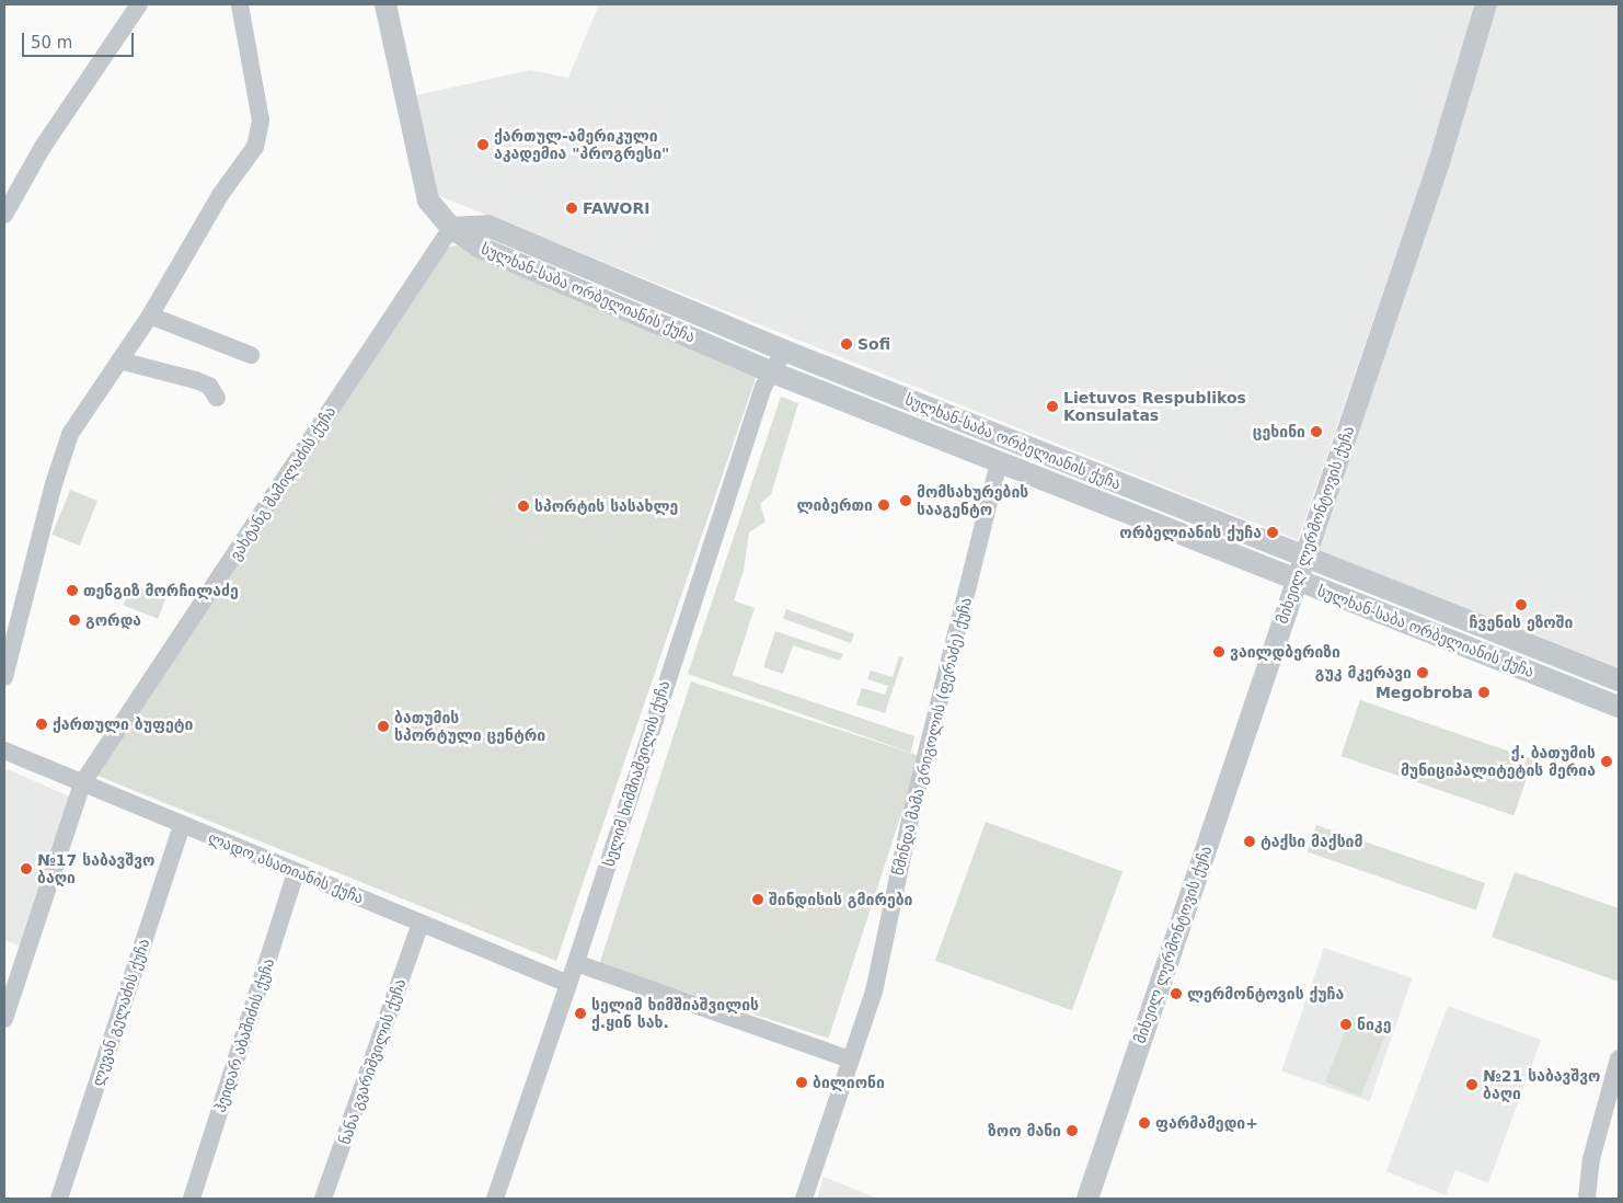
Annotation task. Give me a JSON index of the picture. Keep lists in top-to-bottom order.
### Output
{
  "streets": {
    "street": [
      "სულხან-საბა ორბელიანის ქუჩა",
      "ვახტანგ შამილაძის ქუჩა",
      "მიხეილ ლერმონტოვის ქუჩა",
      "წმინდა მამა გრიგოლის (ფერაძე) ქუჩა",
      "სელიმ ხიმშიაშვილის ქუჩა",
      "ლადო ასათიანის ქუჩა",
      "ლევან გელაძის ქუჩა",
      "ჰეიდარ აბაშიძის ქუჩა",
      "ნანა გვარიშვილის ქუჩა"
    ]
  },
  "crossings": [
    ["სულხან-საბა ორბელიანის ქუჩა", "ვახტანგ შამილაძის ქუჩა"],
    ["სულხან-საბა ორბელიანის ქუჩა", "მიხეილ ლერმონტოვის ქუჩა"],
    ["სულხან-საბა ორბელიანის ქუჩა", "წმინდა მამა გრიგოლის (ფერაძე) ქუჩა"],
    ["სულხან-საბა ორბელიანის ქუჩა", "სელიმ ხიმშიაშვილის ქუჩა"],
    ["ვახტანგ შამილაძის ქუჩა", "ლადო ასათიანის ქუჩა"],
    ["სელიმ ხიმშიაშვილის ქუჩა", "ლადო ასათიანის ქუჩა"],
    ["ლადო ასათიანის ქუჩა", "ლევან გელაძის ქუჩა"],
    ["ლადო ასათიანის ქუჩა", "ჰეიდარ აბაშიძის ქუჩა"],
    ["ლადო ასათიანის ქუჩა", "ნანა გვარიშვილის ქუჩა"]
  ],
  "places": [
    "ქართულ-ამერიკული აკადემია \"პროგრესი\"",
    "FAWORI",
    "Sofi",
    "Lietuvos Respublikos Konsulatas",
    "ცეხინი",
    "მომსახურების სააგენტო",
    "ლიბერთი",
    "სპორტის სასახლე",
    "ორბელიანის ქუჩა",
    "თენგიზ მორჩილაძე",
    "ჩვენის ეზოში",
    "გორდა",
    "ვაილდბერიზი",
    "გუკ მკერავი",
    "Megobroba",
    "ქართული ბუფეტი",
    "ბათუმის სპორტული ცენტრი",
    "ქ. ბათუმის მუნიციპალიტეტის მერია",
    "ტაქსი მაქსიმ",
    "№17 საბავშვო ბაღი",
    "შინდისის გმირები",
    "ლერმონტოვის ქუჩა",
    "სელიმ ხიმშიაშვილის ქ.ყინ სახ.",
    "ნიკე",
    "ბილიონი",
    "№21 საბავშვო ბაღი",
    "ფარმამედი+",
    "ზოო მანი"
  ],
  "scale_bar": "50 m"
}
